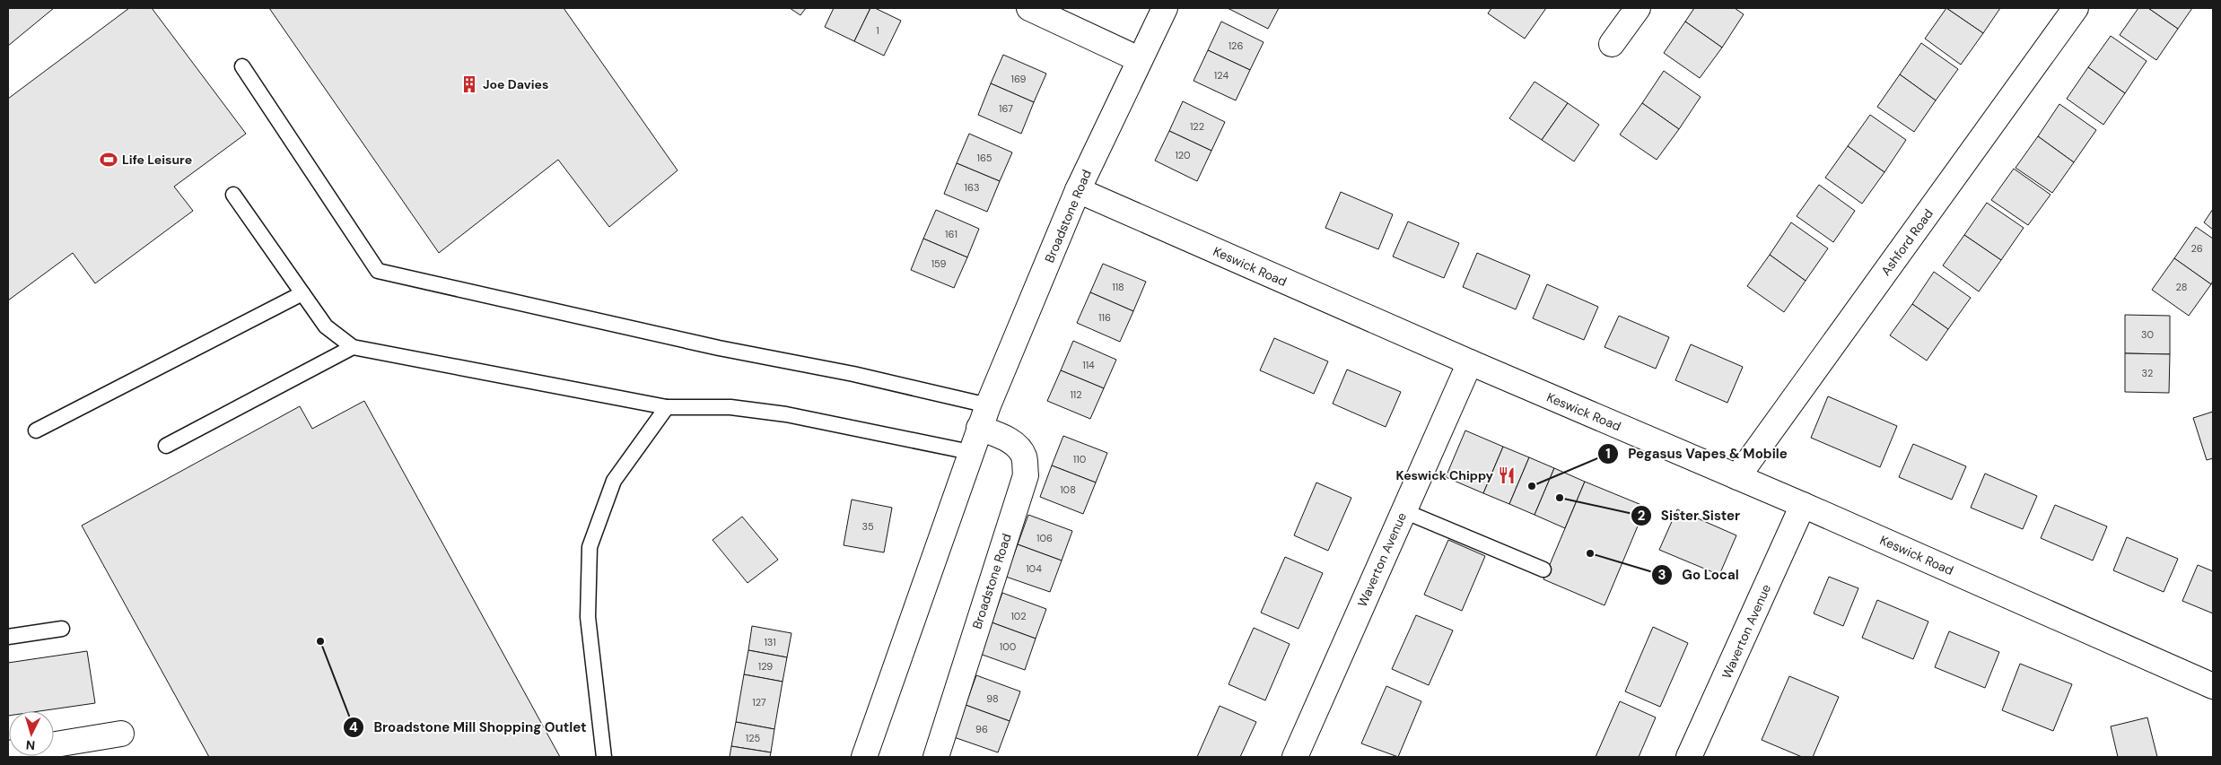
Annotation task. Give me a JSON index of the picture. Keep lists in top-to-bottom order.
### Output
{
  "streets": {
    "street": [
      "Broadstone Road",
      "Ashford Road",
      "Keswick Road",
      "Waverton Avenue"
    ]
  },
  "crossings": [
    ["Broadstone Road", "Keswick Road"],
    ["Ashford Road", "Keswick Road"],
    ["Keswick Road", "Waverton Avenue"]
  ],
  "places": {
    "building": ["Joe Davies"],
    "sports": ["Life Leisure"],
    "restaurant": ["Keswick Chippy"],
    "other": [
      "Pegasus Vapes & Mobile",
      "Sister Sister",
      "Go Local",
      "Broadstone Mill Shopping Outlet"
    ]
  },
  "house_numbers": [
    "1",
    "126",
    "124",
    "169",
    "167",
    "122",
    "120",
    "165",
    "163",
    "161",
    "26",
    "159",
    "118",
    "28",
    "116",
    "30",
    "114",
    "32",
    "112",
    "110",
    "108",
    "35",
    "106",
    "104",
    "102",
    "131",
    "100",
    "129",
    "98",
    "127",
    "96",
    "125"
  ],
  "north": "bottom"
}
